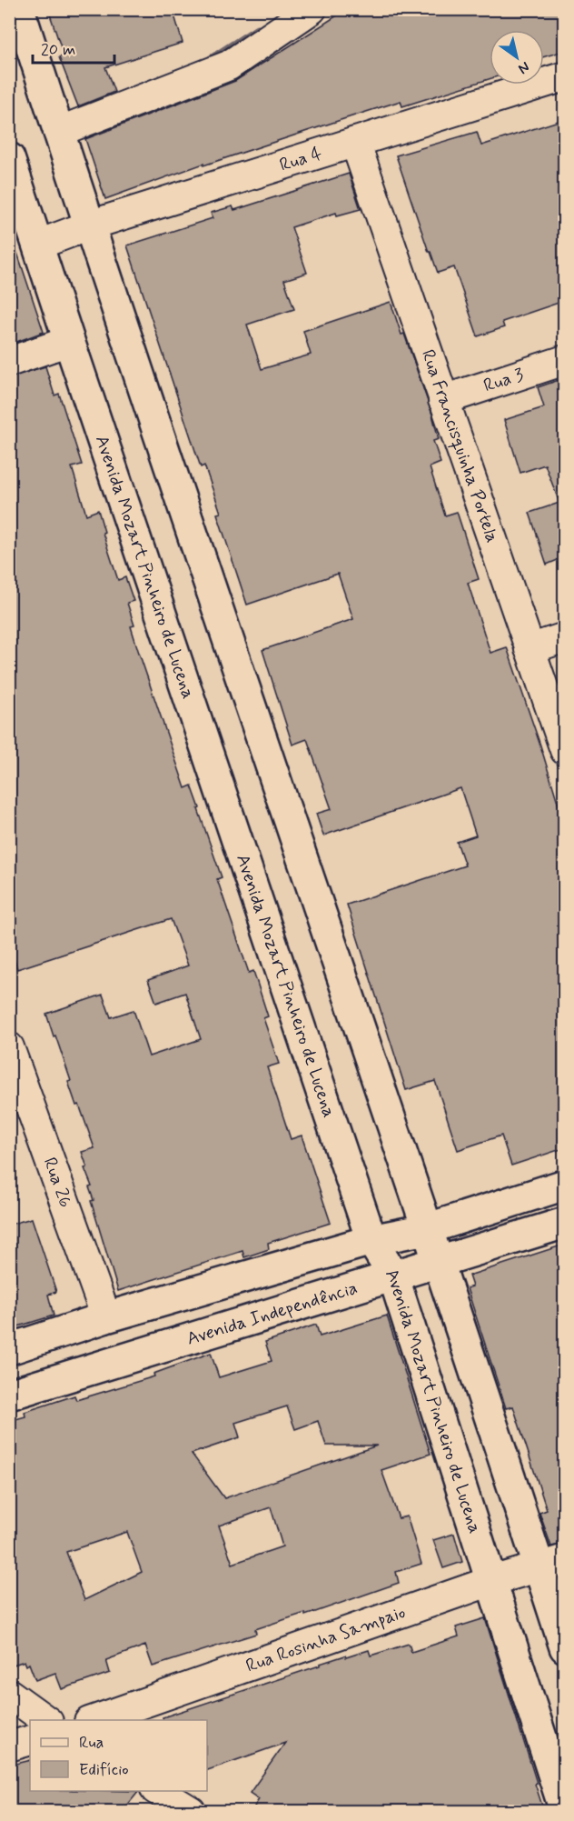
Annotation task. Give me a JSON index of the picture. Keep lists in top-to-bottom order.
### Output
{
  "streets": {
    "main road": ["Avenida Mozart Pinheiro de Lucena", "Avenida Independência"],
    "street": [
      "Rua 4",
      "Rua 3",
      "Rua Francisquinha Portela",
      "Rua 26",
      "Rua Rosinha Sampaio"
    ]
  },
  "crossings": [
    ["Rua 4", "Rua Francisquinha Portela"],
    ["Rua 4", "Avenida Mozart Pinheiro de Lucena"],
    ["Rua 3", "Rua Francisquinha Portela"],
    ["Avenida Mozart Pinheiro de Lucena", "Avenida Independência"],
    ["Avenida Mozart Pinheiro de Lucena", "Rua Rosinha Sampaio"]
  ],
  "legend": ["Rua", "Edifício"],
  "scale_bar": "20 m",
  "north": "bottom right"
}
